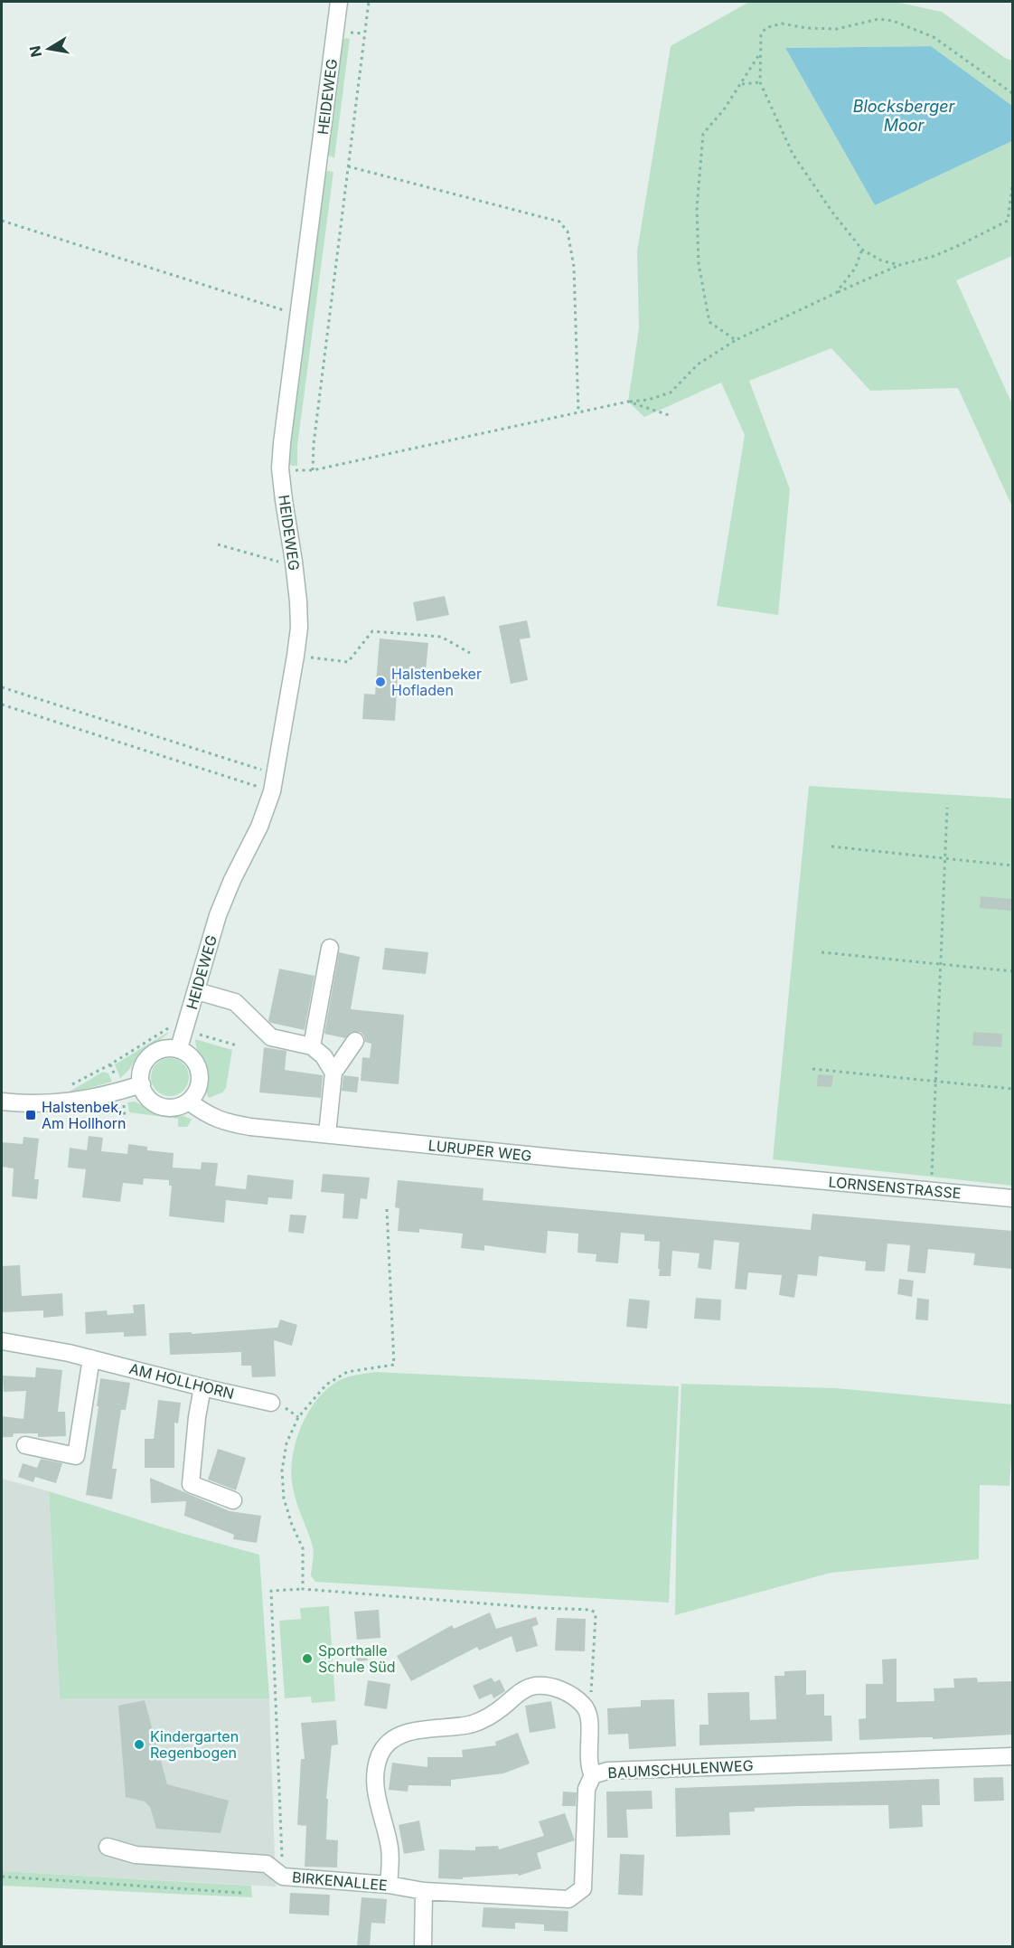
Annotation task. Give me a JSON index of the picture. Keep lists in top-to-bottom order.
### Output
{
  "streets": {
    "street": [
      "HEIDEWEG",
      "LURUPER WEG",
      "LORNSENSTRASSE",
      "AM HOLLHORN",
      "BAUMSCHULENWEG",
      "BIRKENALLEE"
    ]
  },
  "crossings": [
    ["HEIDEWEG", "LURUPER WEG"],
    ["LURUPER WEG", "LORNSENSTRASSE"],
    ["BAUMSCHULENWEG", "BIRKENALLEE"]
  ],
  "water": ["Blocksberger Moor"],
  "places": {
    "other": ["Halstenbeker Hofladen", "Sporthalle Schule Süd", "Kindergarten Regenbogen"],
    "transit": ["Halstenbek, Am Hollhorn"]
  },
  "north": "left"
}
